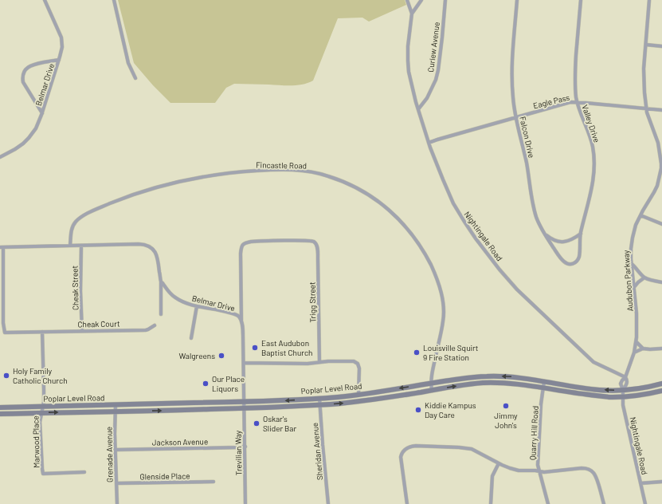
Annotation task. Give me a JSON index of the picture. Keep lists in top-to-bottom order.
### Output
{
  "streets": {
    "main road": ["Poplar Level Road"],
    "street": [
      "Curlew Avenue",
      "Belmar Drive",
      "Eagle Pass",
      "Valley Drive",
      "Falcon Drive",
      "Fincastle Road",
      "Nightingale Road",
      "Audubon Parkway",
      "Cheak Street",
      "Trigg Street",
      "Cheak Court",
      "Quarry Hill Road",
      "Marwood Place",
      "Jackson Avenue",
      "Sheridan Avenue",
      "Trevilian Way",
      "Grenade Avenue",
      "Glenside Place"
    ]
  },
  "crossings": [
    ["Curlew Avenue", "Nightingale Road"],
    ["Belmar Drive", "Trigg Street"],
    ["Belmar Drive", "Poplar Level Road"],
    ["Belmar Drive", "Trevilian Way"],
    ["Eagle Pass", "Valley Drive"],
    ["Eagle Pass", "Falcon Drive"],
    ["Eagle Pass", "Nightingale Road"],
    ["Eagle Pass", "Audubon Parkway"],
    ["Valley Drive", "Falcon Drive"],
    ["Fincastle Road", "Poplar Level Road"],
    ["Nightingale Road", "Audubon Parkway"],
    ["Nightingale Road", "Poplar Level Road"],
    ["Audubon Parkway", "Poplar Level Road"],
    ["Cheak Street", "Cheak Court"],
    ["Poplar Level Road", "Quarry Hill Road"],
    ["Poplar Level Road", "Marwood Place"],
    ["Poplar Level Road", "Sheridan Avenue"],
    ["Poplar Level Road", "Trevilian Way"],
    ["Poplar Level Road", "Grenade Avenue"],
    ["Jackson Avenue", "Trevilian Way"],
    ["Jackson Avenue", "Grenade Avenue"],
    ["Grenade Avenue", "Glenside Place"]
  ],
  "places": [
    "East Audubon Baptist Church",
    "Louisville Squirt 9 Fire Station",
    "Walgreens",
    "Holy Family Catholic Church",
    "Our Place Liquors",
    "Jimmy John's",
    "Kiddie Kampus Day Care",
    "Oskar's Slider Bar"
  ]
}
